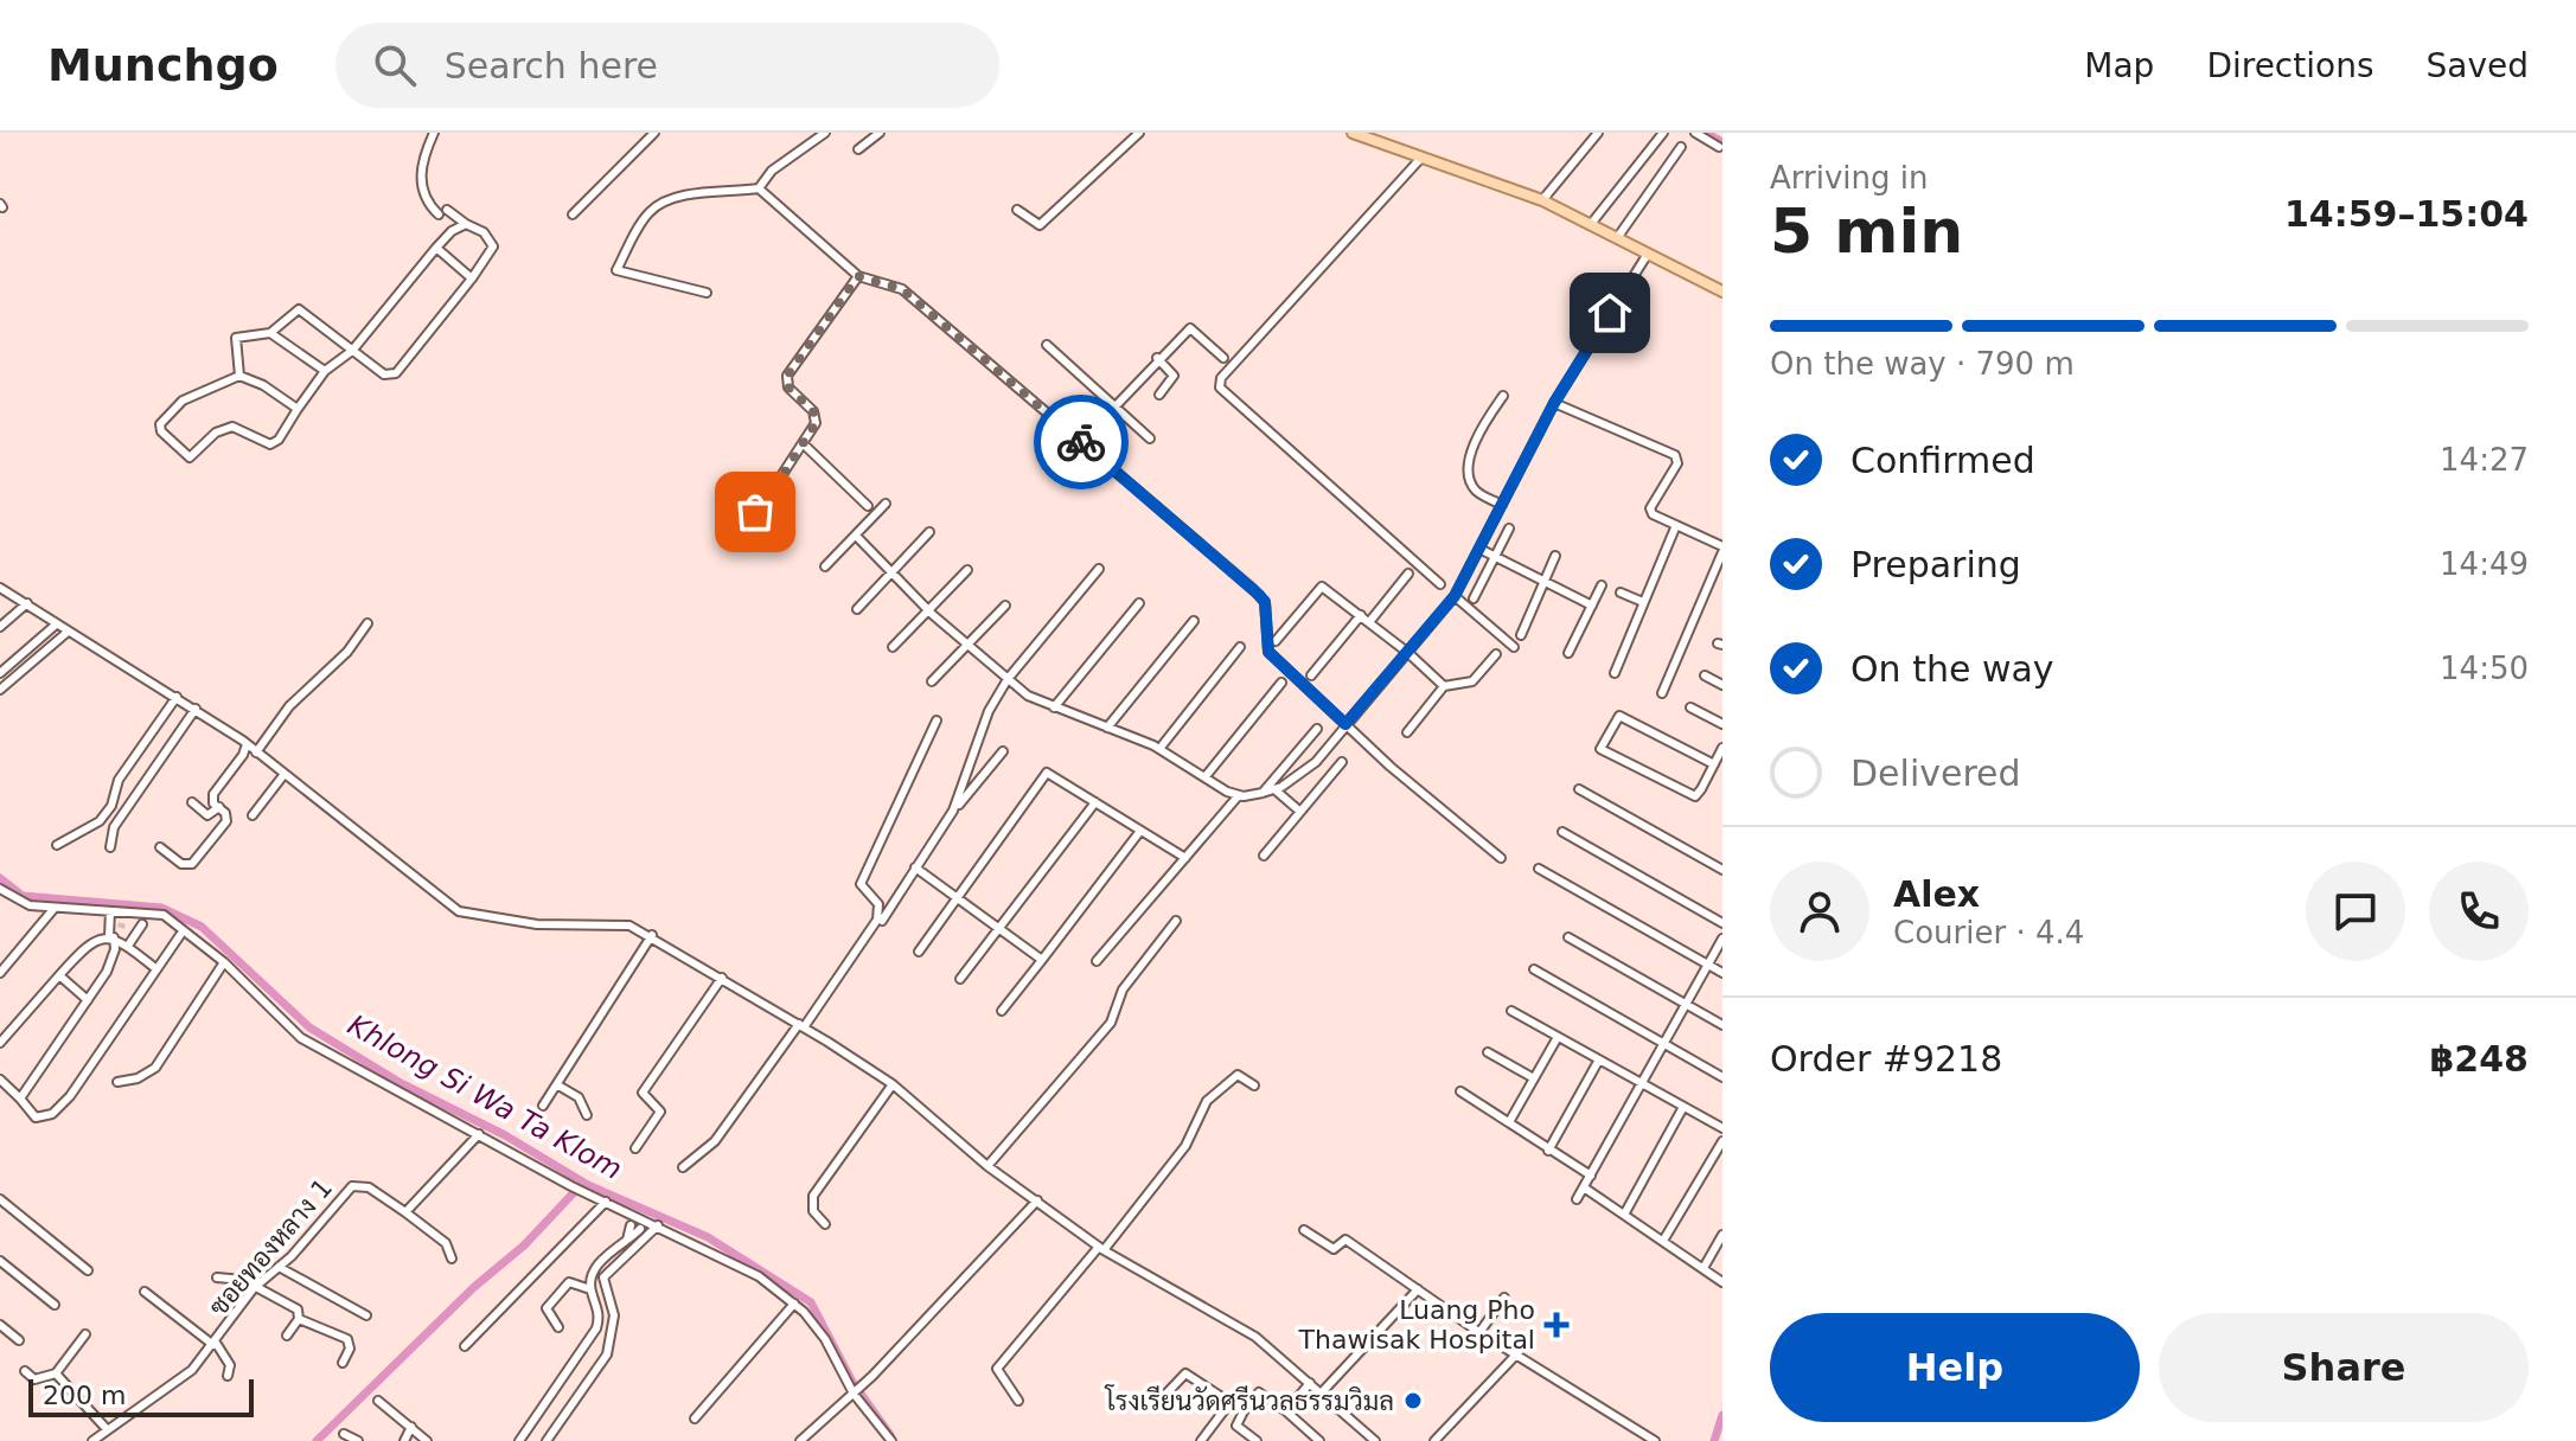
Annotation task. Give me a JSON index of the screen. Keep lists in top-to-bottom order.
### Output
{
  "streets": {
    "street": ["ซอยทองหลาง 1"]
  },
  "water": ["Khlong Si Wa Ta Klom"],
  "places": {
    "health": ["Luang Pho Thawisak Hospital"],
    "other": ["โรงเรียนวัดศรีนวลธรรมวิมล"]
  },
  "scale_bar": "200 m",
  "page": {
    "header": "Munchgo",
    "search": "Search here",
    "nav": ["Map", "Directions", "Saved"],
    "heading": ["5 min", "Arriving in", "14:59–15:04"],
    "panel": [
      "Alex",
      "Courier · 4.4",
      "Order #9218",
      "฿248"
    ],
    "bar": "On the way · 790 m",
    "list": [
      ["Confirmed", "14:27"],
      ["Preparing", "14:49"],
      ["On the way", "14:50"],
      "Delivered"
    ],
    "buttons": ["Help", "Share"],
    "scale": "200 m"
  }
}
